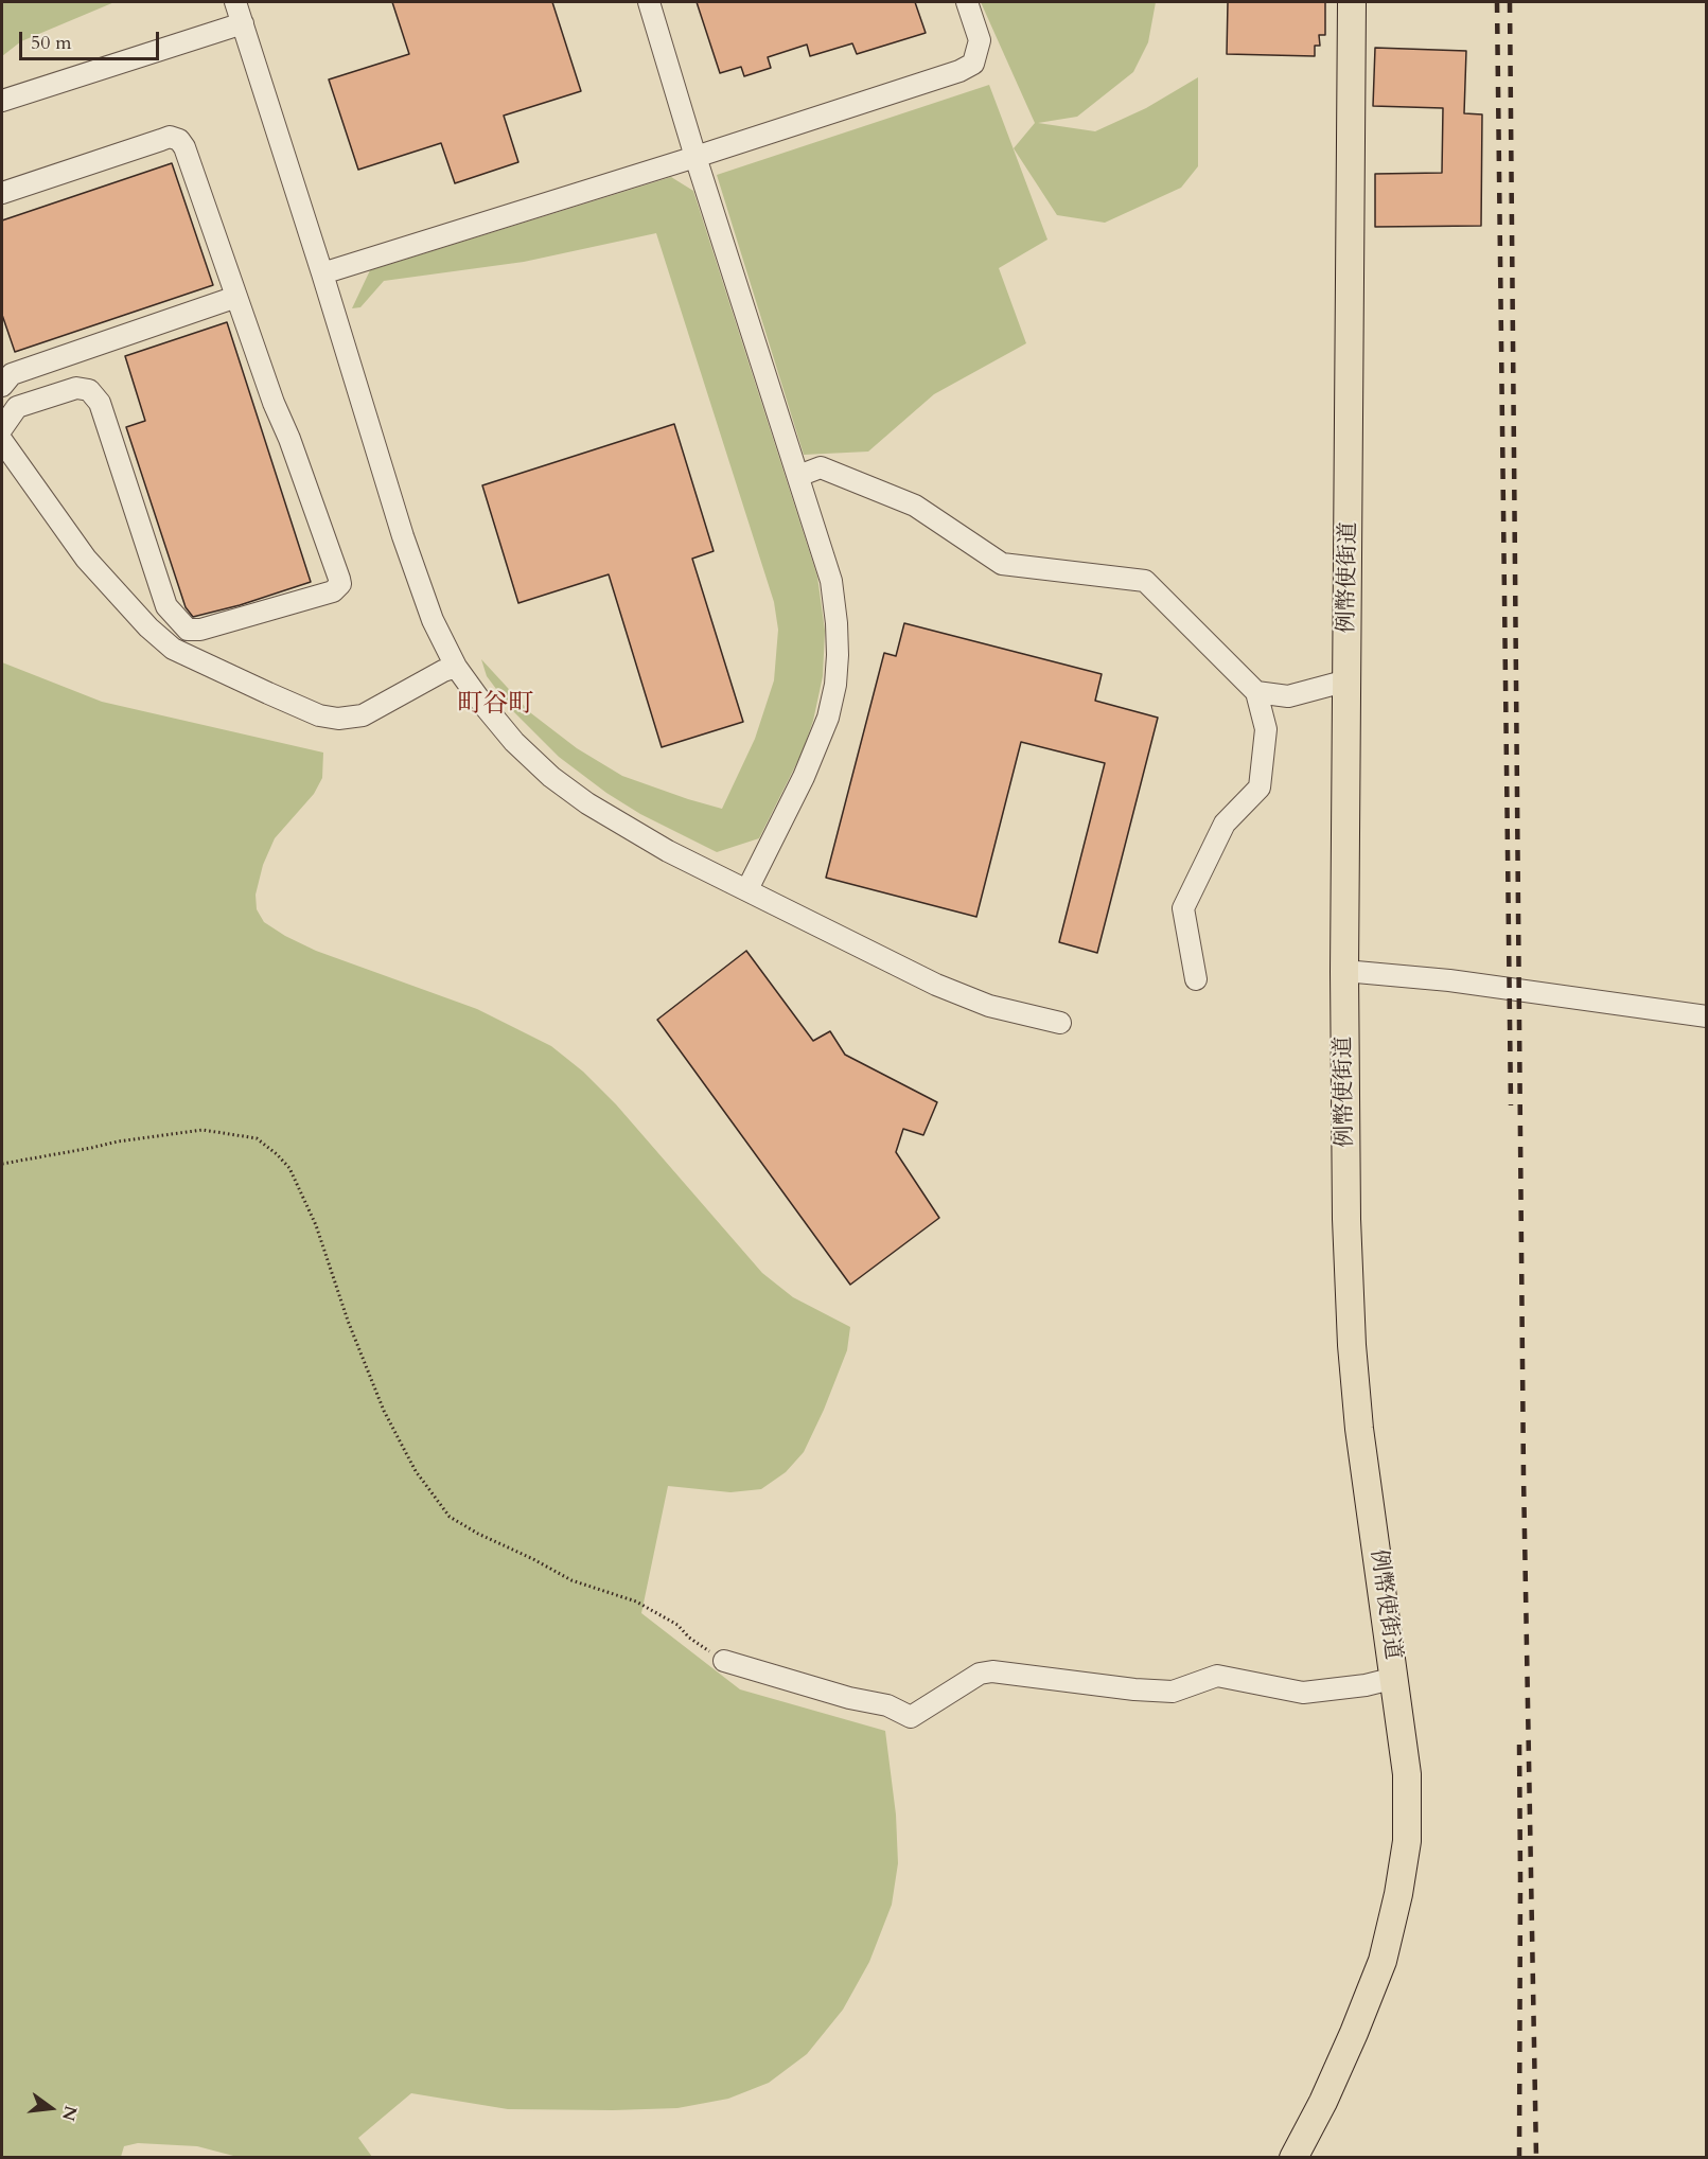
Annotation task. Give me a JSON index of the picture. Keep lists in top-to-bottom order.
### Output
{
  "streets": {
    "main road": ["例幣使街道"]
  },
  "districts": ["町谷町"],
  "scale_bar": "50 m",
  "north": "right"
}
